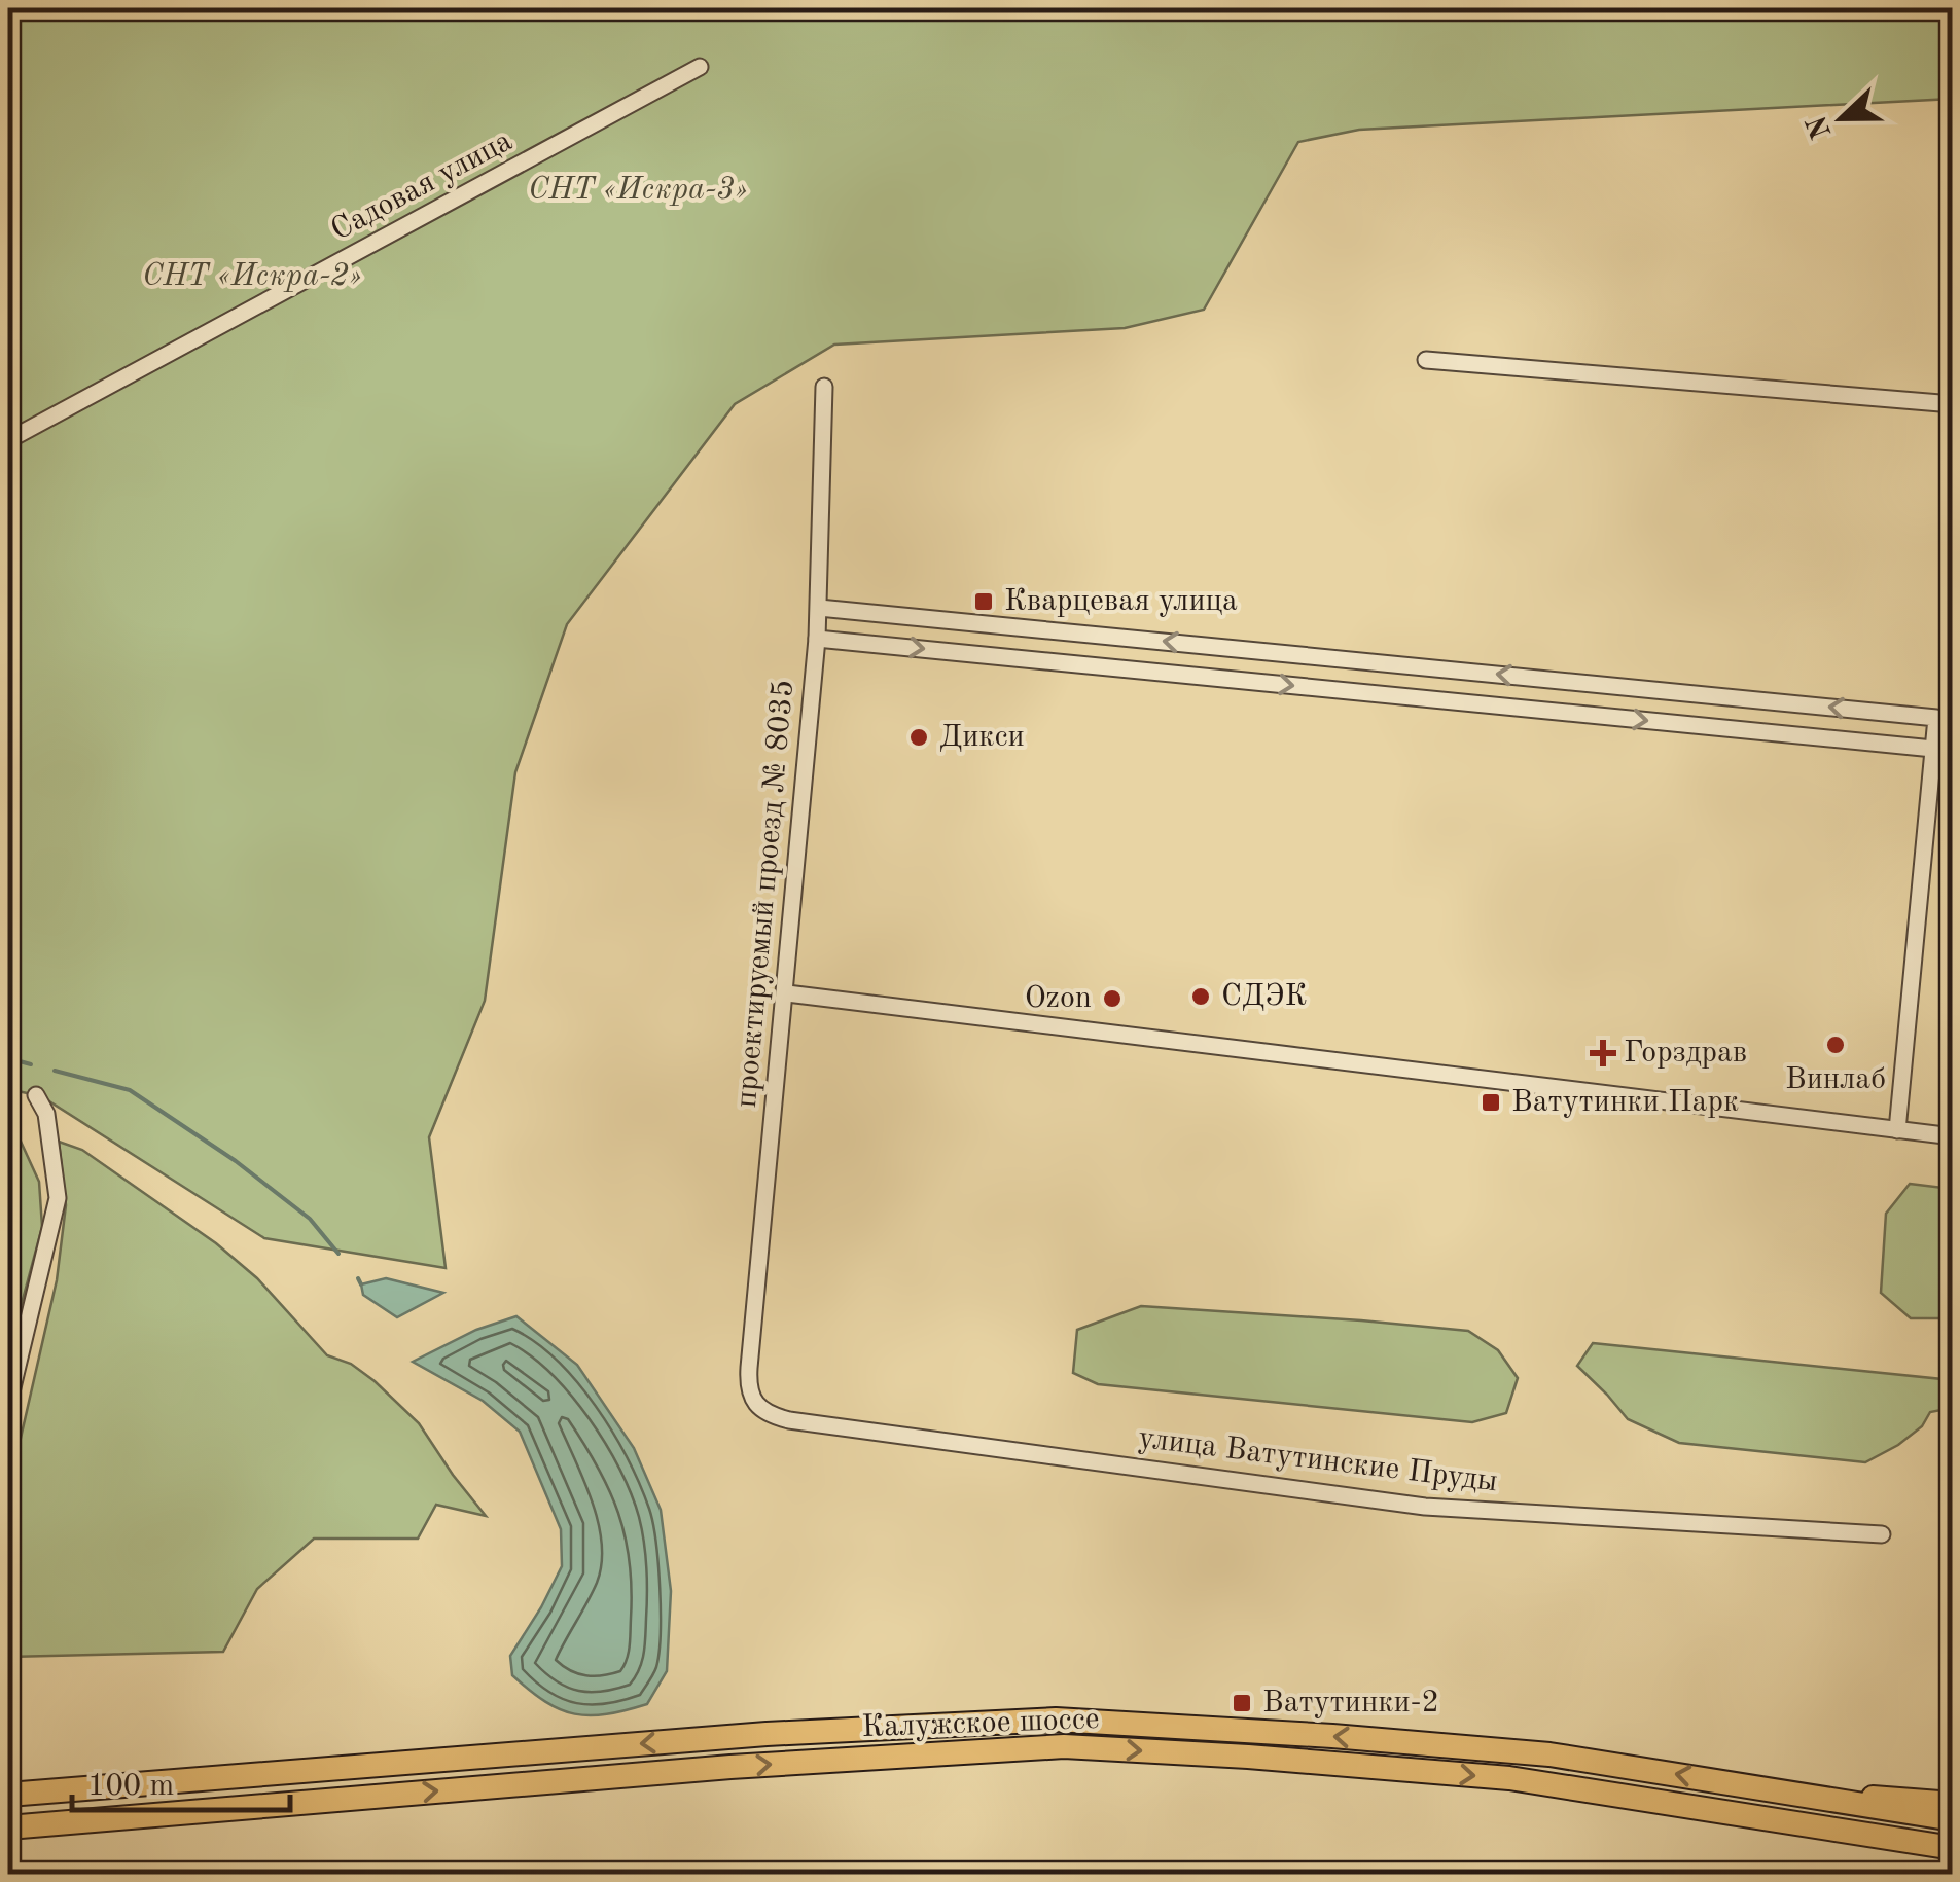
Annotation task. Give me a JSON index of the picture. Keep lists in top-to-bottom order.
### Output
{
  "streets": {
    "highway": ["Калужское шоссе"],
    "street": ["Садовая улица", "проектируемый проезд № 8035", "улица Ватутинские Пруды"]
  },
  "crossings": [
    ["проектируемый проезд № 8035", "улица Ватутинские Пруды"]
  ],
  "parks": ["СНТ «Искра-3»", "СНТ «Искра-2»"],
  "places": {
    "transit": ["Кварцевая улица", "Ватутинки Парк", "Ватутинки-2"],
    "other": [
      "Дикси",
      "СДЭК",
      "Ozon",
      "Винлаб"
    ],
    "health": ["Горздрав"]
  },
  "scale_bar": "100 m",
  "north": "left"
}
